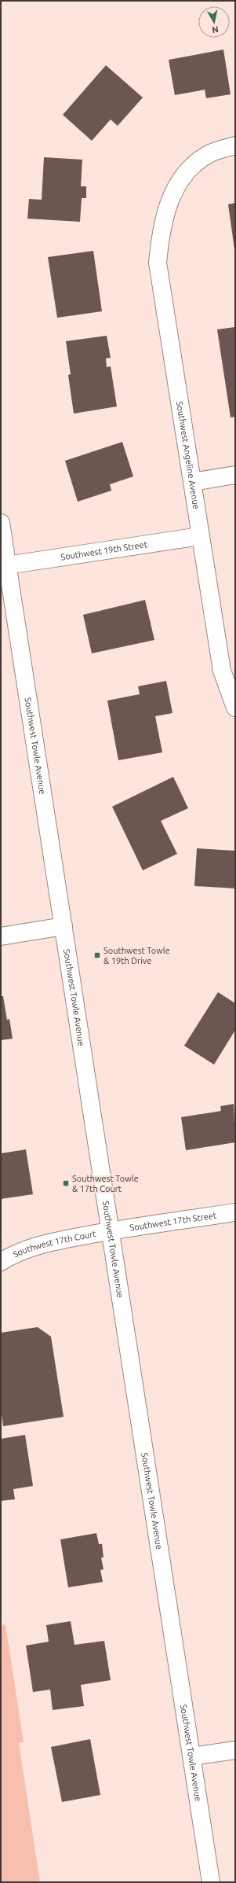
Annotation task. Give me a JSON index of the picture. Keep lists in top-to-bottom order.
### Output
{
  "streets": {
    "main road": [
      "Southwest Angeline Avenue",
      "Southwest 19th Street",
      "Southwest Towle Avenue",
      "Southwest 17th Street",
      "Southwest 17th Court"
    ]
  },
  "crossings": [
    ["Southwest Angeline Avenue", "Southwest 19th Street"],
    ["Southwest 19th Street", "Southwest Towle Avenue"],
    ["Southwest Towle Avenue", "Southwest 17th Street"],
    ["Southwest Towle Avenue", "Southwest 17th Court"],
    ["Southwest 17th Street", "Southwest 17th Court"]
  ],
  "places": {
    "transit": ["Southwest Towle & 19th Drive", "Southwest Towle & 17th Court"]
  },
  "north": "bottom"
}
